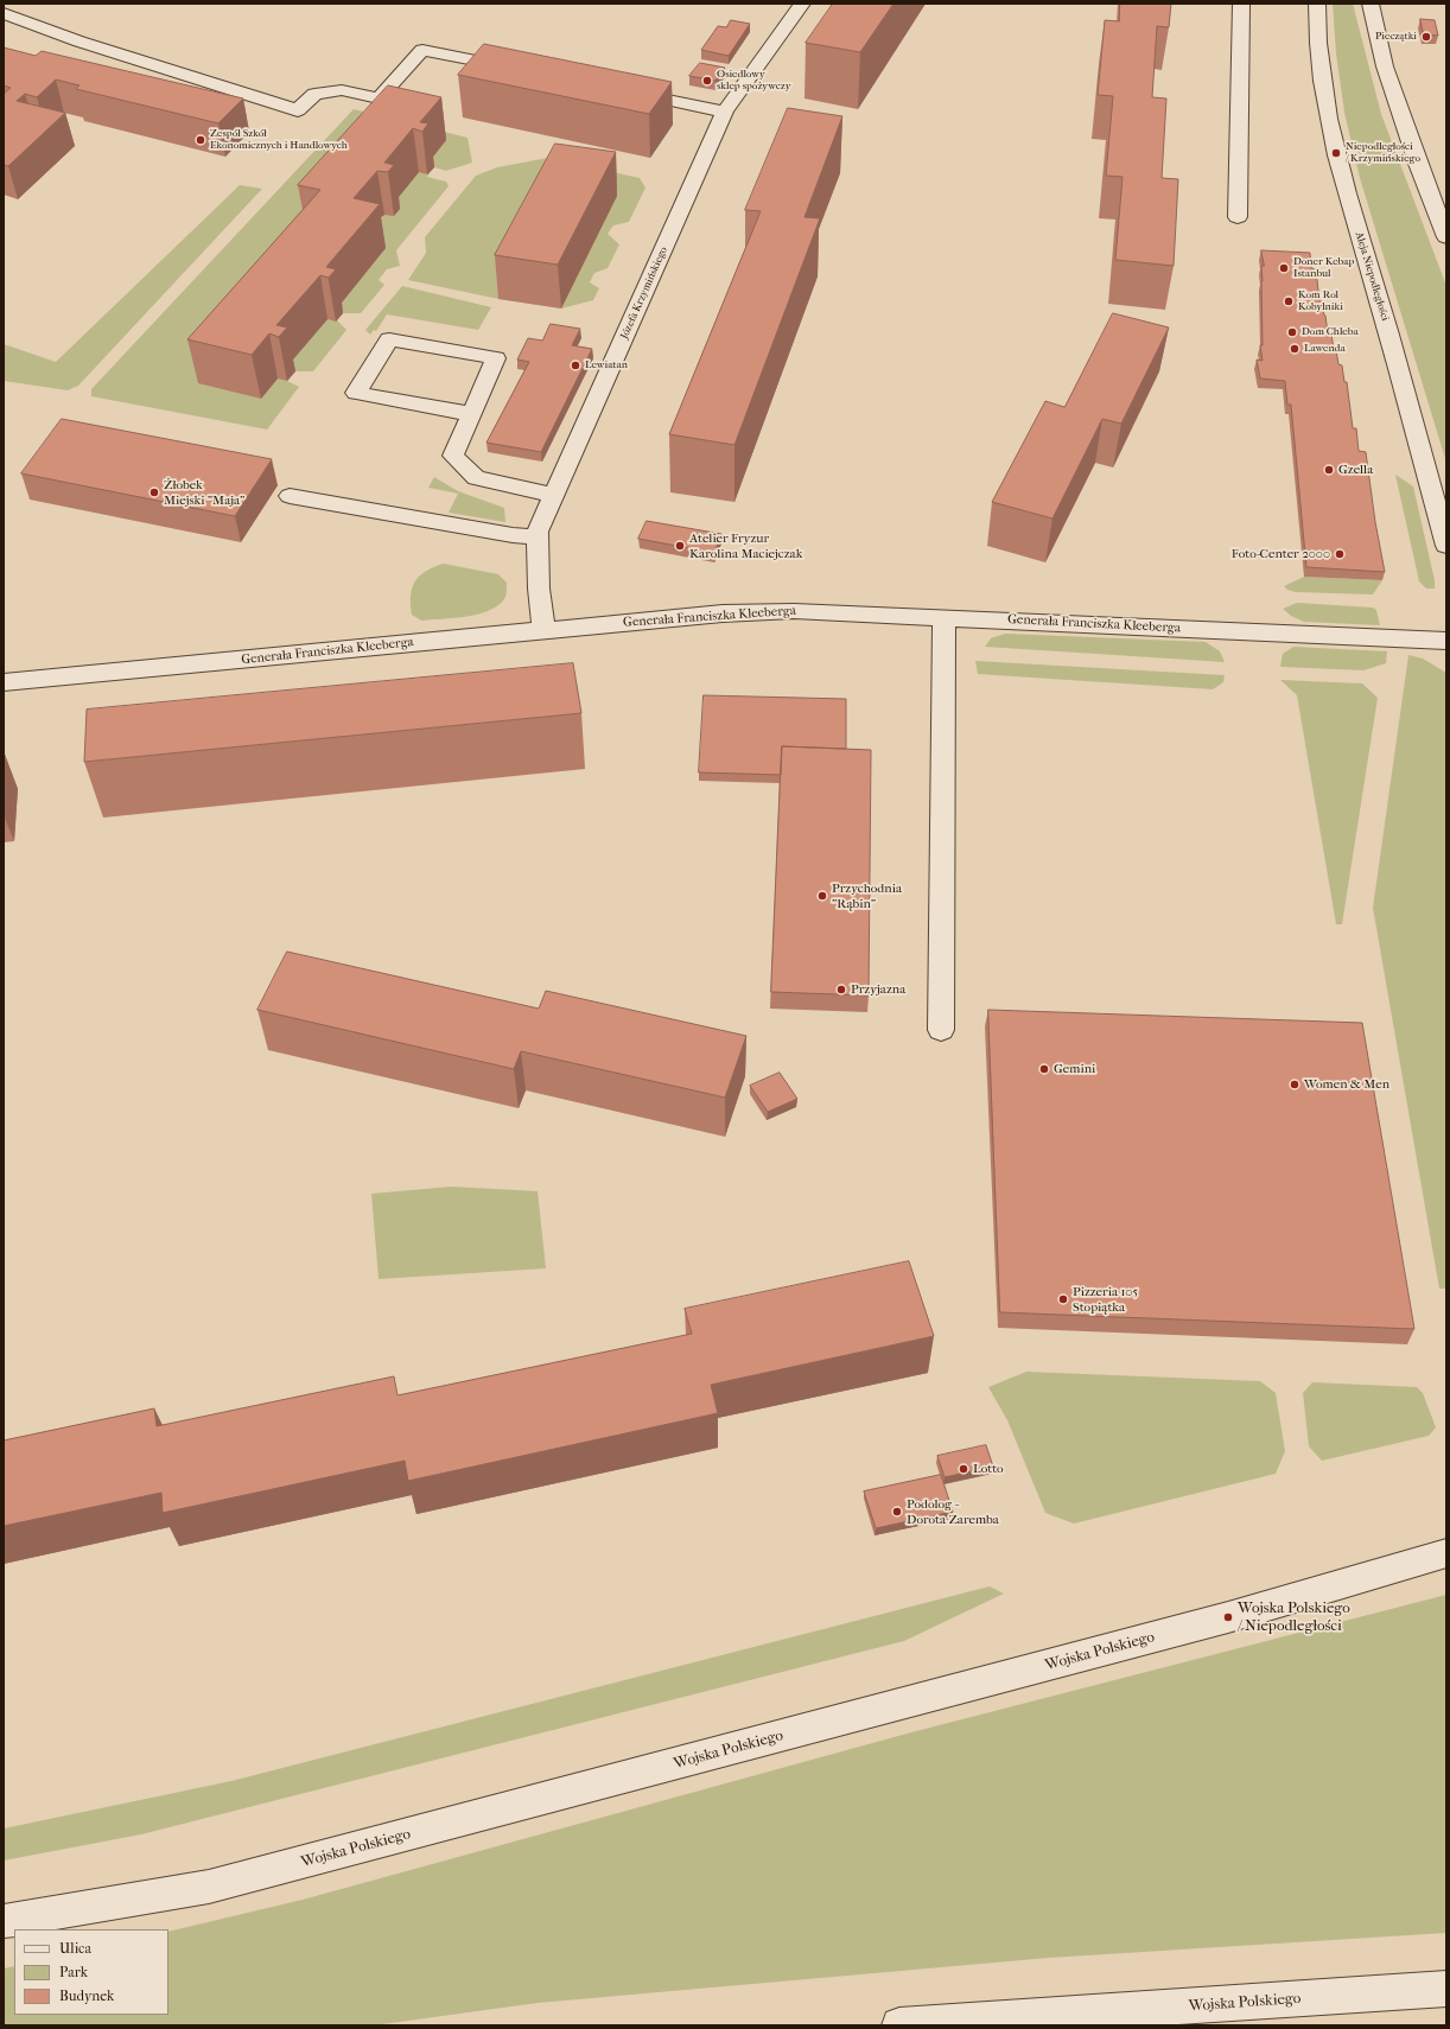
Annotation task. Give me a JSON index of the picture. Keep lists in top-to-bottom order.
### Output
{
  "streets": {
    "street": [
      "Aleja Niepodległości",
      "Józefa Krzymińskiego",
      "Generała Franciszka Kleeberga",
      "Wojska Polskiego"
    ]
  },
  "crossings": [
    ["Józefa Krzymińskiego", "Generała Franciszka Kleeberga"]
  ],
  "places": [
    "Pieczątki",
    "Osiedlowy sklep spożywczy",
    "Zespół Szkół Ekonomicznych i Handlowych",
    "Niepodległości / Krzymińskiego",
    "Doner Kebap Istanbul",
    "Kom-Rol Kobylniki",
    "Dom Chleba",
    "Lawenda",
    "Lewiatan",
    "Gzella",
    "Żłobek Miejski \"Maja\"",
    "Atelier Fryzur Karolina Maciejczak",
    "Foto-Center 2000",
    "Przychodnia \"Rąbin\"",
    "Przyjazna",
    "Gemini",
    "Women & Men",
    "Pizzeria 105 Stopiątka",
    "Lotto",
    "Podolog - Dorota Zaremba",
    "Wojska Polskiego / Niepodległości"
  ],
  "legend": ["Ulica", "Park", "Budynek"]
}
